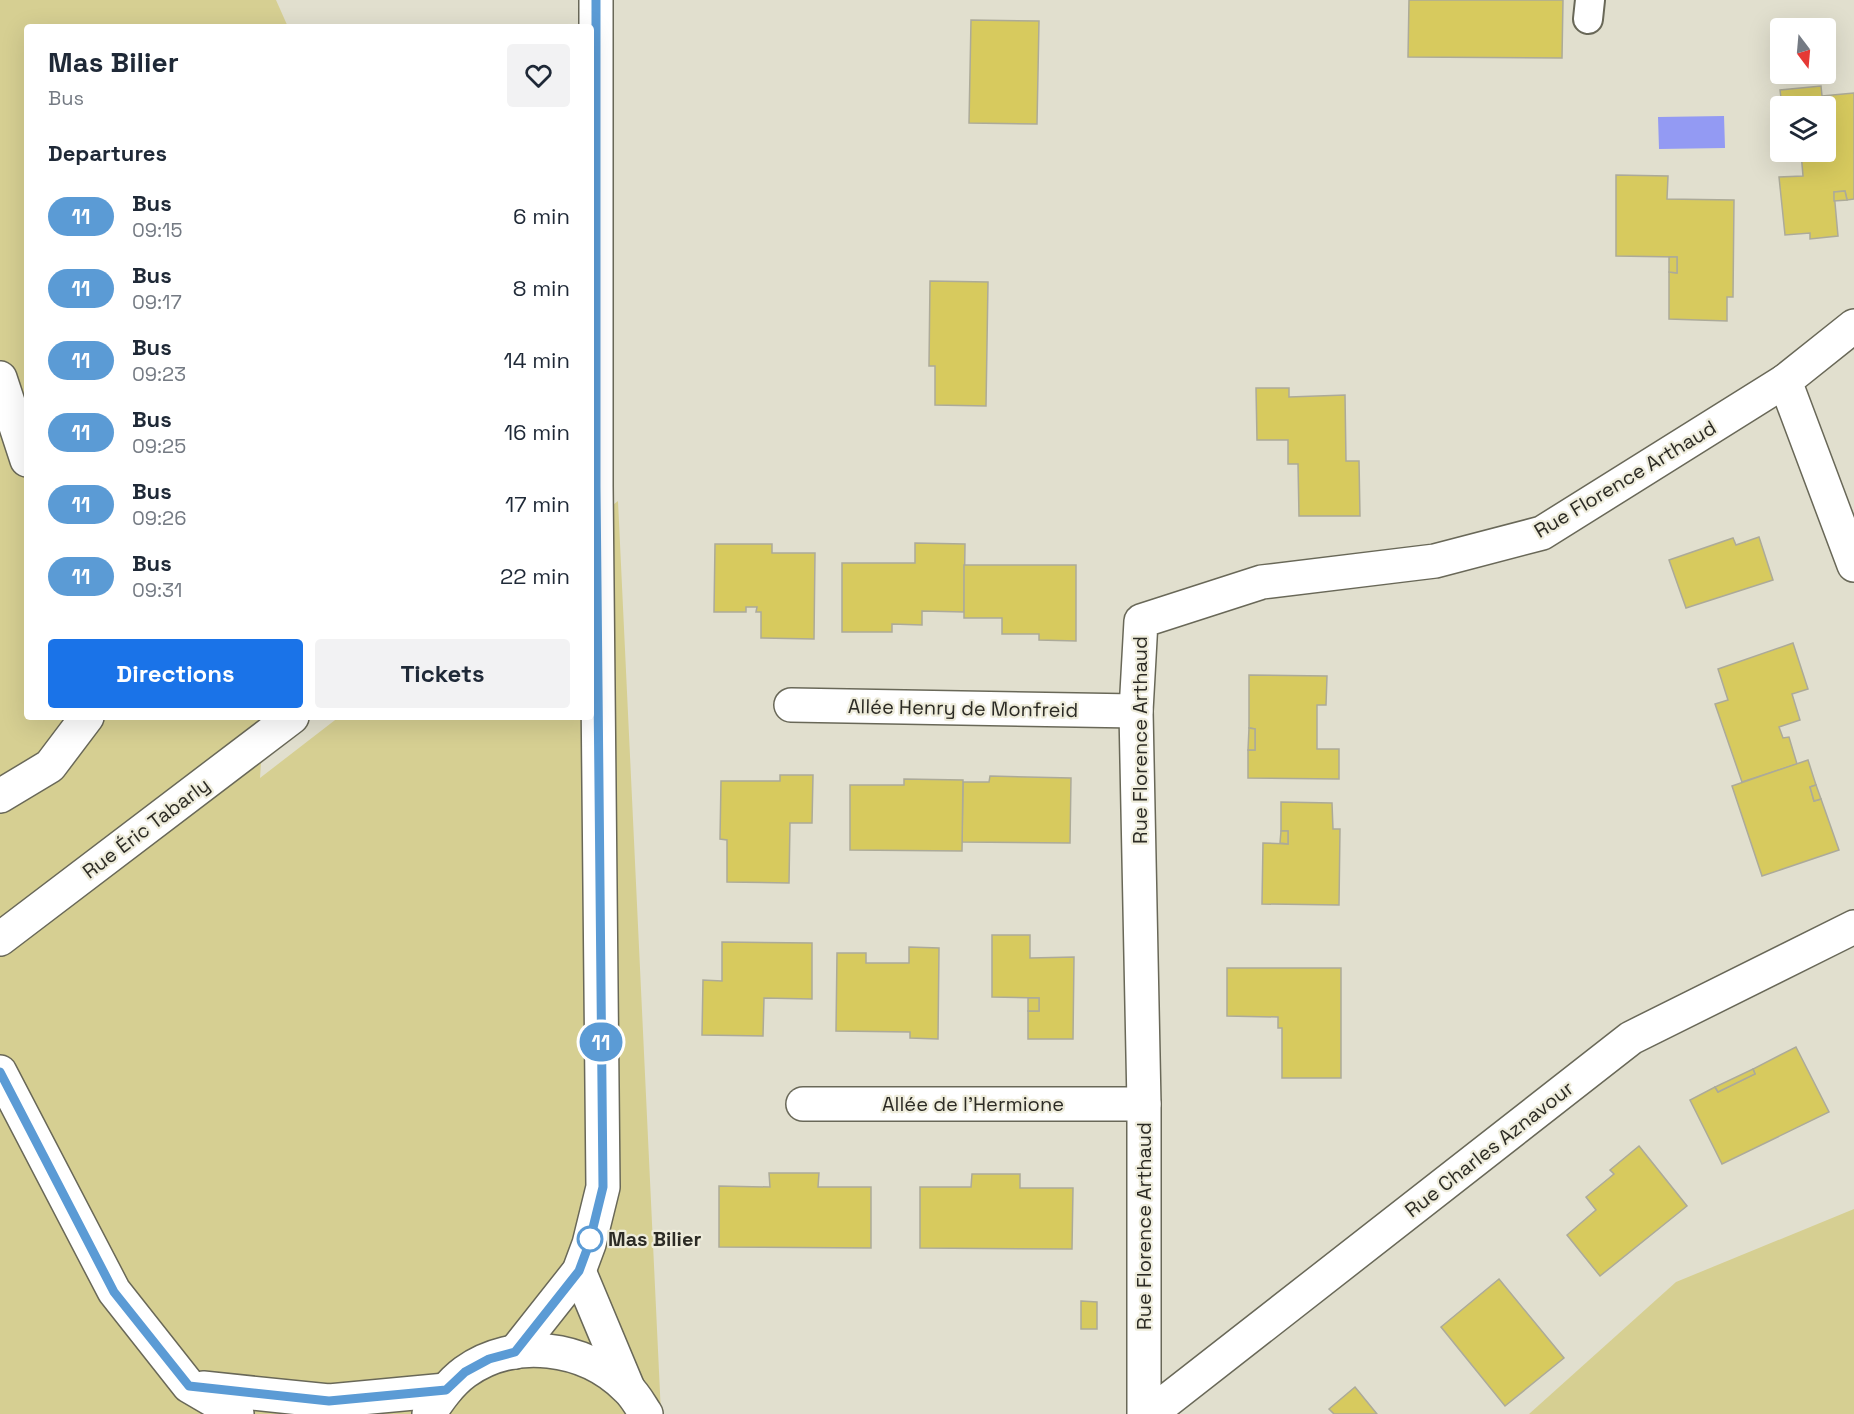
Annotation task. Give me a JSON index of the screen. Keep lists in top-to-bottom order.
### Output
{
  "streets": {
    "street": [
      "Rue Florence Arthaud",
      "Allée Henry de Monfreid",
      "Rue Éric Tabarly",
      "Allée de l'Hermione",
      "Rue Charles Aznavour"
    ]
  },
  "crossings": [
    ["Rue Florence Arthaud", "Allée Henry de Monfreid"],
    ["Rue Florence Arthaud", "Allée de l'Hermione"]
  ],
  "places": ["Mas Bilier"],
  "lines": ["bus line 11"],
  "north": "bottom",
  "page": {
    "on_map": "11",
    "heading": [
      ["Mas Bilier", "Bus"],
      "Departures"
    ],
    "list": [
      {
        "mark": "11",
        "name": "Bus",
        "note": "09:15",
        "value": "6 min"
      },
      {
        "mark": "11",
        "name": "Bus",
        "note": "09:17",
        "value": "8 min"
      },
      {
        "mark": "11",
        "name": "Bus",
        "note": "09:23",
        "value": "14 min"
      },
      {
        "mark": "11",
        "name": "Bus",
        "note": "09:25",
        "value": "16 min"
      },
      {
        "mark": "11",
        "name": "Bus",
        "note": "09:26",
        "value": "17 min"
      },
      {
        "mark": "11",
        "name": "Bus",
        "note": "09:31",
        "value": "22 min"
      }
    ],
    "buttons": ["Directions", "Tickets"]
  }
}
